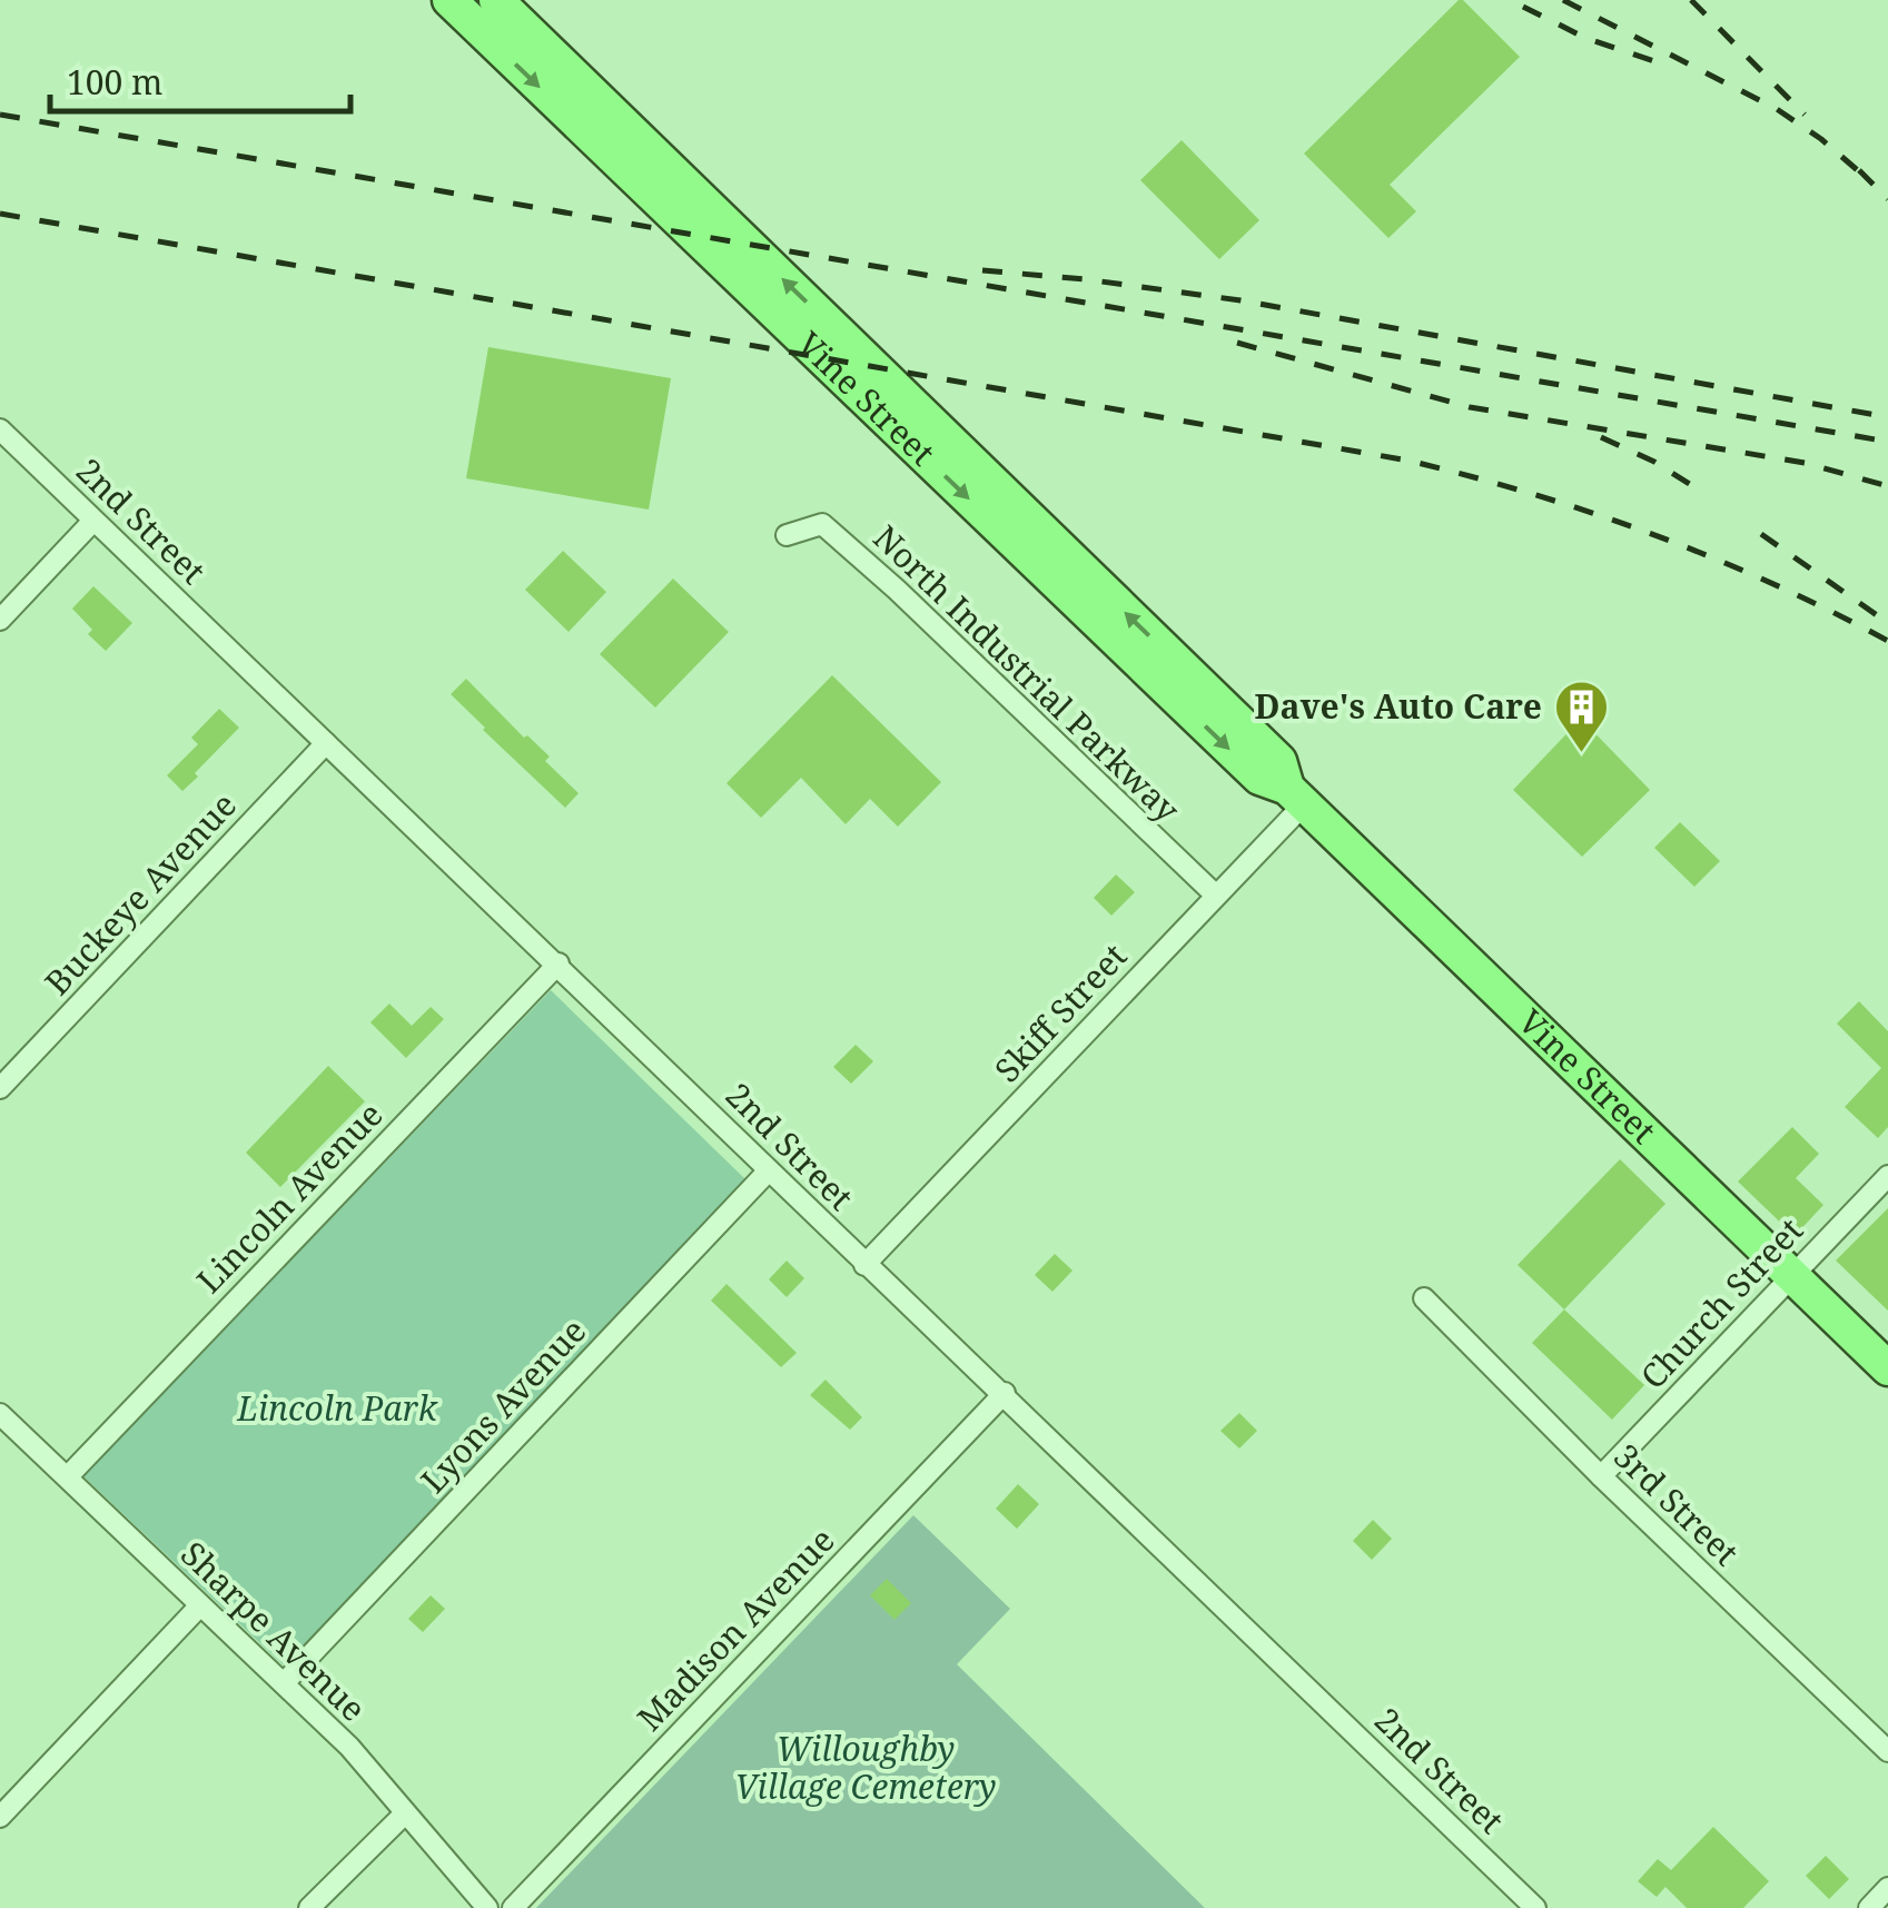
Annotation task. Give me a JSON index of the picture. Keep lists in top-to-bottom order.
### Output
{
  "streets": {
    "main road": ["Vine Street"],
    "street": [
      "2nd Street",
      "North Industrial Parkway",
      "Buckeye Avenue",
      "Skiff Street",
      "Lincoln Avenue",
      "Church Street",
      "Lyons Avenue",
      "3rd Street",
      "Madison Avenue",
      "Sharpe Avenue"
    ]
  },
  "crossings": [
    ["Vine Street", "Skiff Street"],
    ["Vine Street", "Church Street"],
    ["2nd Street", "Buckeye Avenue"],
    ["2nd Street", "Skiff Street"],
    ["2nd Street", "Lincoln Avenue"],
    ["2nd Street", "Lyons Avenue"],
    ["2nd Street", "Madison Avenue"],
    ["North Industrial Parkway", "Skiff Street"],
    ["Lincoln Avenue", "Sharpe Avenue"],
    ["Church Street", "3rd Street"],
    ["Lyons Avenue", "Sharpe Avenue"]
  ],
  "parks": ["Lincoln Park", "Willoughby Village Cemetery"],
  "places": {
    "building": ["Dave's Auto Care"]
  },
  "scale_bar": "100 m"
}
